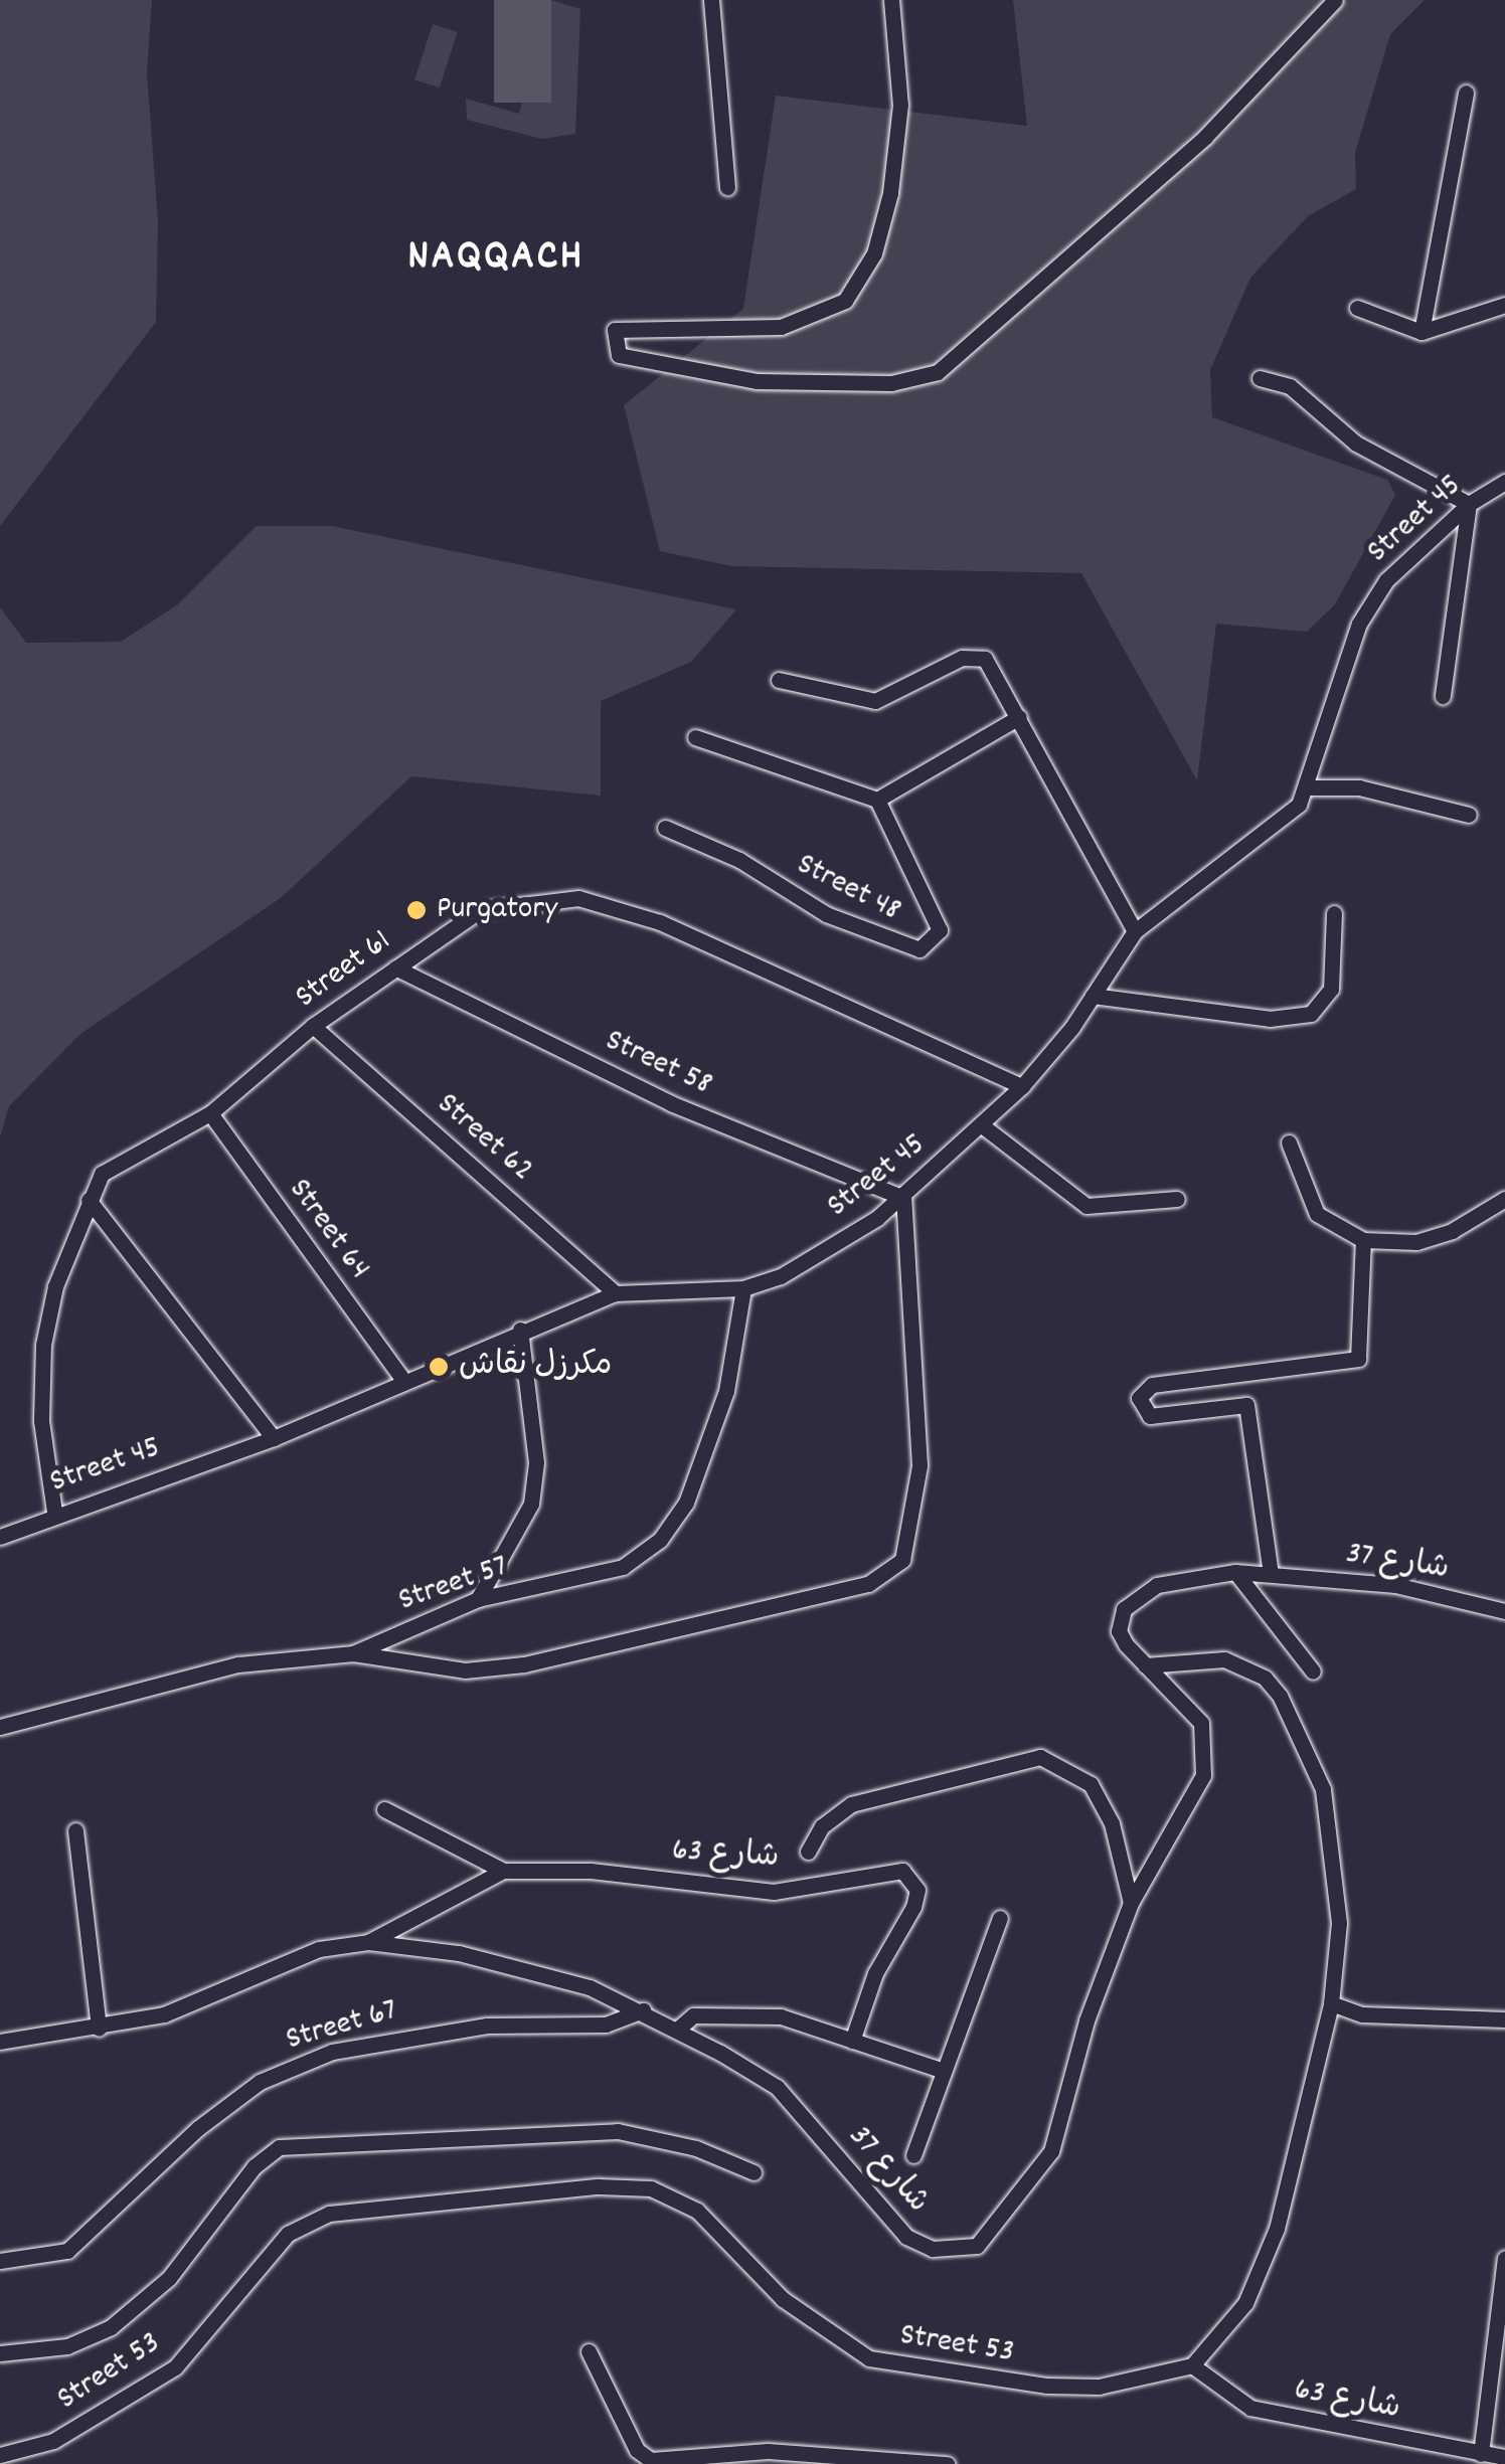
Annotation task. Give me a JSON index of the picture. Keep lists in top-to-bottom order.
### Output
{
  "streets": {
    "street": [
      "Street 45",
      "Street 48",
      "Street 61",
      "Street 58",
      "Street 62",
      "Street 64",
      "شارع 37",
      "Street 57",
      "شارع 63",
      "Street 67",
      "Street 53"
    ]
  },
  "crossings": [
    ["Street 45", "Street 61"],
    ["Street 45", "Street 58"],
    ["Street 45", "Street 62"],
    ["Street 45", "Street 64"],
    ["Street 45", "Street 57"],
    ["Street 61", "Street 58"],
    ["Street 61", "Street 62"],
    ["Street 61", "Street 64"],
    ["شارع 37", "شارع 63"],
    ["شارع 37", "Street 67"],
    ["شارع 63", "Street 53"]
  ],
  "districts": ["NAQQACH"],
  "places": ["Purgatory", "مكرزل نقاش"]
}
